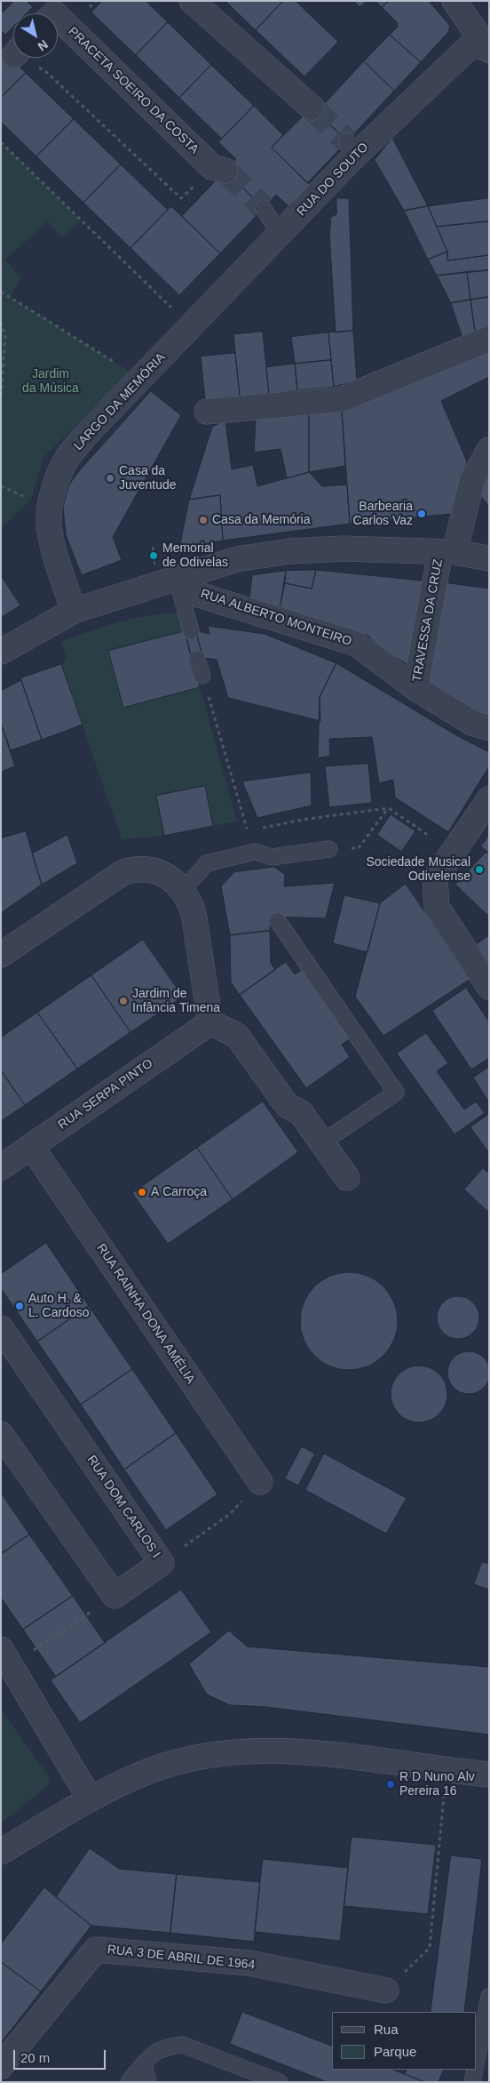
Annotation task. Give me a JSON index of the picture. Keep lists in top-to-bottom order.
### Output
{
  "streets": {
    "street": [
      "PRACETA SOEIRO DA COSTA",
      "RUA DO SOUTO",
      "LARGO DA MEMÓRIA",
      "RUA ALBERTO MONTEIRO",
      "TRAVESSA DA CRUZ",
      "RUA SERPA PINTO",
      "RUA RAINHA DONA AMÉLIA",
      "RUA DOM CARLOS I",
      "RUA 3 DE ABRIL DE 1964"
    ]
  },
  "crossings": [
    ["RUA DO SOUTO", "LARGO DA MEMÓRIA"],
    ["RUA ALBERTO MONTEIRO", "TRAVESSA DA CRUZ"],
    ["RUA SERPA PINTO", "RUA RAINHA DONA AMÉLIA"]
  ],
  "parks": ["Jardim da Música"],
  "places": [
    "Casa da Juventude",
    "Barbearia Carlos Vaz",
    "Casa da Memória",
    "Memorial de Odivelas",
    "Sociedade Musical Odivelense",
    "Jardim de Infância Timena",
    "A Carroça",
    "Auto H. & L. Cardoso",
    "R D Nuno Alv Pereira 16"
  ],
  "legend": ["Rua", "Parque"],
  "scale_bar": "20 m",
  "north": "bottom right"
}
